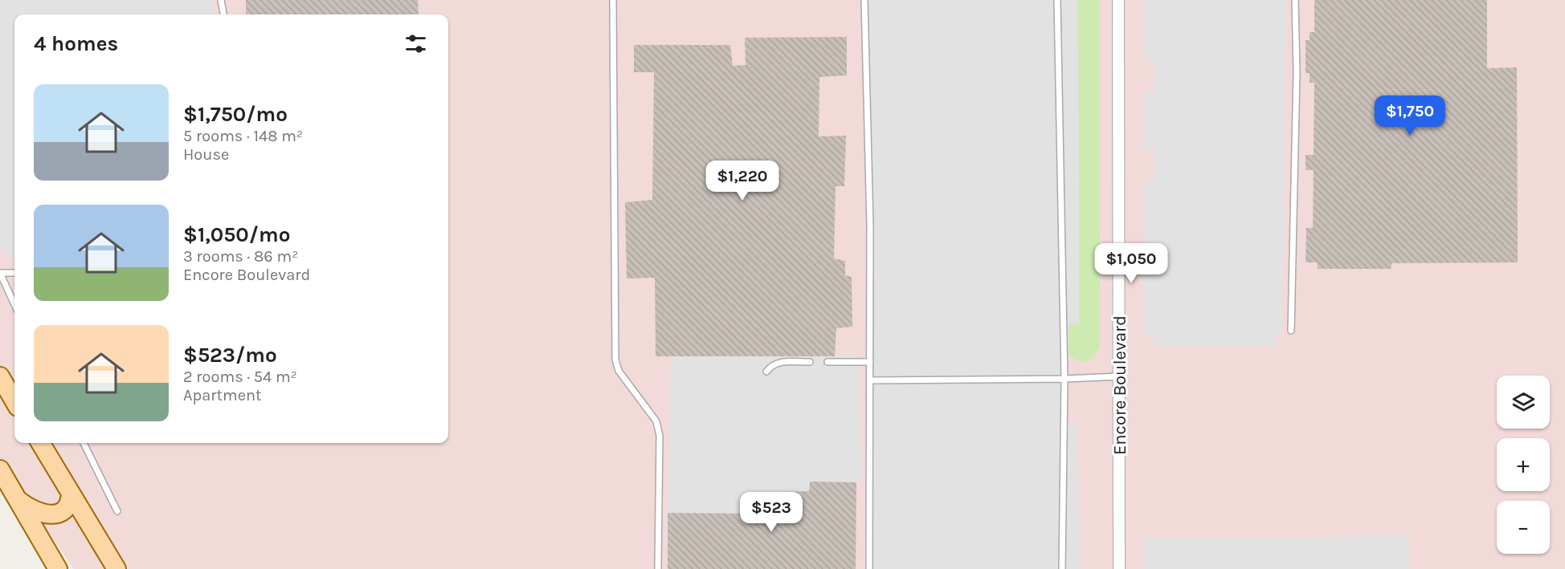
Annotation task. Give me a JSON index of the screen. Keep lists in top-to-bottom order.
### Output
{
  "streets": {
    "street": ["Encore Boulevard"]
  },
  "page": {
    "heading": "4 homes",
    "list": [
      {
        "name": "$1,750/mo",
        "note": "5 rooms · 148 m² · House"
      },
      {
        "name": "$1,050/mo",
        "note": "3 rooms · 86 m² · Encore Boulevard"
      },
      {
        "name": "$523/mo",
        "note": "2 rooms · 54 m² · Apartment"
      }
    ],
    "price": [
      "$1,750",
      "$1,220",
      "$1,050",
      "$523"
    ],
    "map_buttons": ["+", "−"]
  }
}
